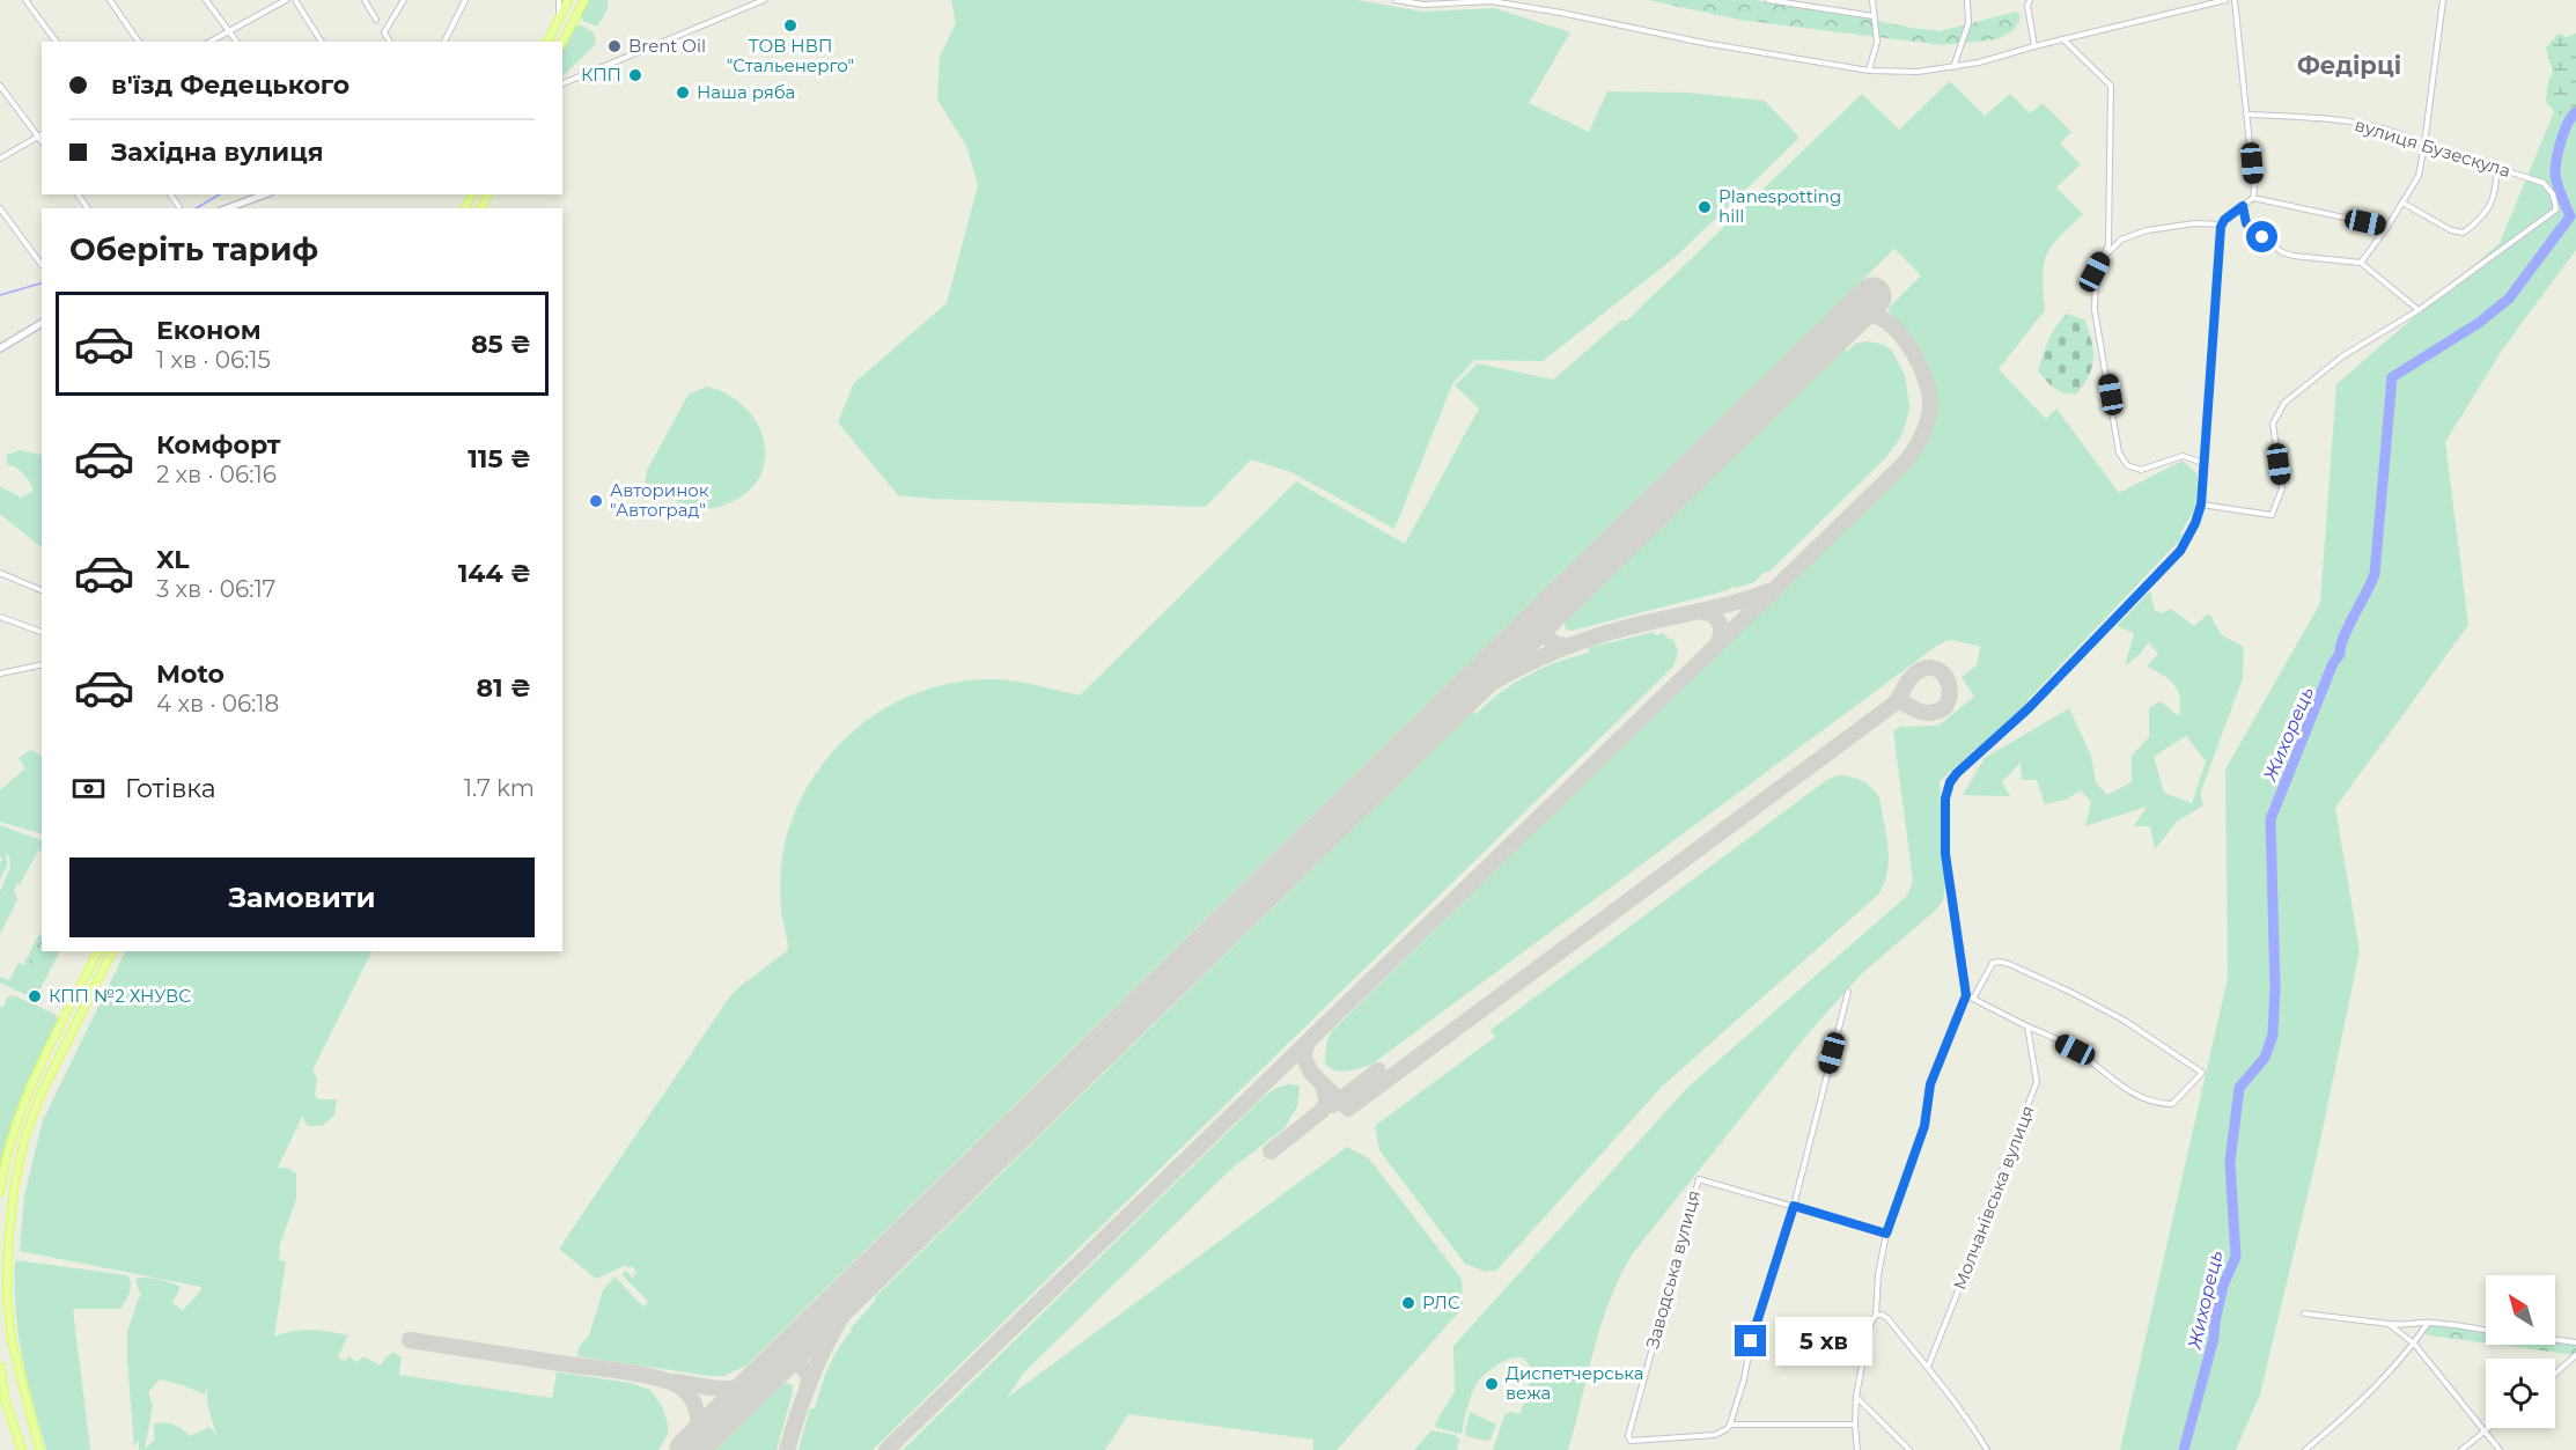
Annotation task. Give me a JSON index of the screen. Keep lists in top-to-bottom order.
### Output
{
  "streets": {
    "street": ["вулиця Бузескула", "Молчанівська вулиця", "Заводська вулиця"]
  },
  "districts": ["Федірці"],
  "water": ["Жихорець"],
  "places": [
    "ТОВ НВП \"Стальенерго\"",
    "Brent Oil",
    "КПП",
    "Наша ряба",
    "Planespotting hill",
    "Авторинок \"Автоград\"",
    "КПП №2 ХНУВС",
    "РЛС",
    "Диспетчерська вежа"
  ],
  "north": "top left",
  "page": {
    "banner": ["в'їзд Федецького", "Західна вулиця"],
    "heading": "Оберіть тариф",
    "list": [
      {
        "name": "Економ",
        "note": "1 хв · 06:15",
        "value": "85 ₴"
      },
      {
        "name": "Комфорт",
        "note": "2 хв · 06:16",
        "value": "115 ₴"
      },
      {
        "name": "XL",
        "note": "3 хв · 06:17",
        "value": "144 ₴"
      },
      {
        "name": "Moto",
        "note": "4 хв · 06:18",
        "value": "81 ₴"
      }
    ],
    "pay": ["Готівка", "1.7 km"],
    "buttons": "Замовити",
    "bubble": "5 хв"
  }
}
